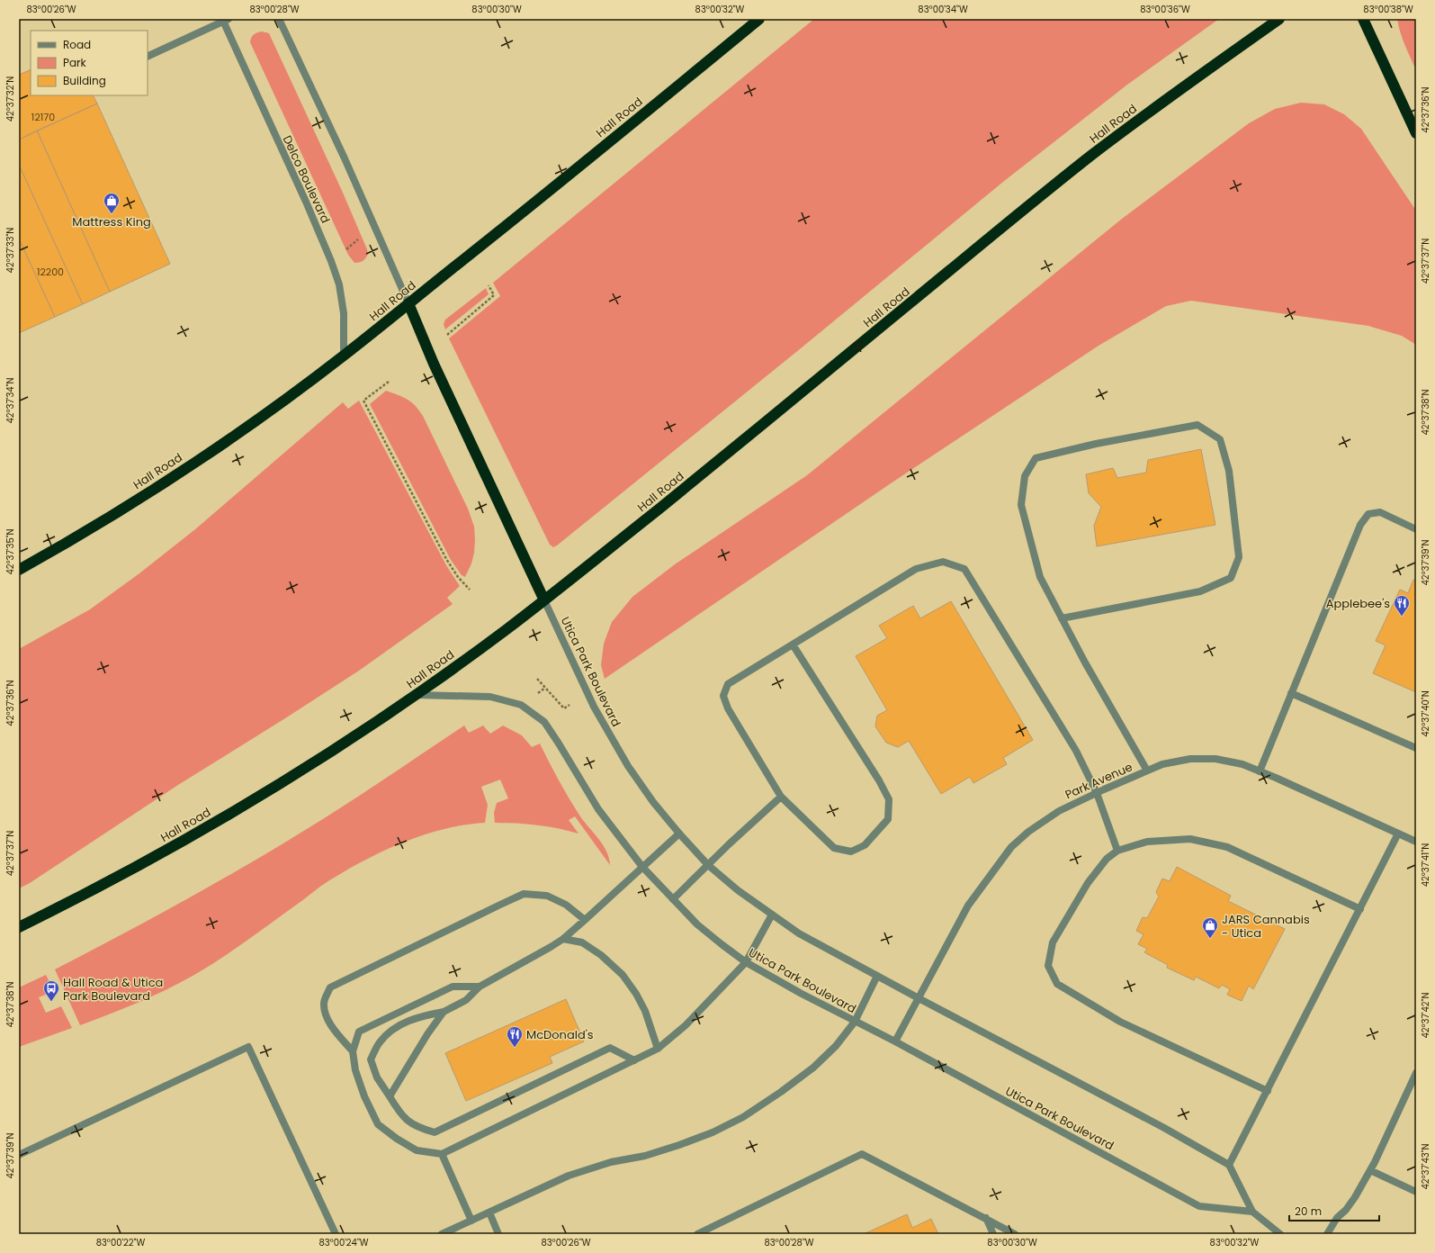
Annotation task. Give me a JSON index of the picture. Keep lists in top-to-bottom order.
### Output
{
  "streets": {
    "highway": ["Hall Road"],
    "street": ["Delco Boulevard", "Utica Park Boulevard", "Park Avenue"]
  },
  "crossings": [
    ["Hall Road", "Delco Boulevard"],
    ["Hall Road", "Utica Park Boulevard"],
    ["Utica Park Boulevard", "Park Avenue"]
  ],
  "places": {
    "shop": ["Mattress King", "JARS Cannabis - Utica"],
    "restaurant": ["Applebee's", "McDonald's"],
    "bus stop": ["Hall Road & Utica Park Boulevard"]
  },
  "house_numbers": ["12170", "12200"],
  "legend": ["Road", "Park", "Building"],
  "scale_bar": "20 m",
  "coordinates": [
    "83°00'26\"W",
    "83°00'28\"W",
    "83°00'30\"W",
    "83°00'32\"W",
    "83°00'34\"W",
    "83°00'36\"W",
    "83°00'38\"W",
    "42°37'32\"N",
    "42°37'36\"N",
    "42°37'33\"N",
    "42°37'37\"N",
    "42°37'34\"N",
    "42°37'38\"N",
    "42°37'35\"N",
    "42°37'39\"N",
    "42°37'40\"N",
    "42°37'41\"N",
    "42°37'42\"N",
    "42°37'43\"N",
    "83°00'22\"W",
    "83°00'24\"W"
  ]
}
